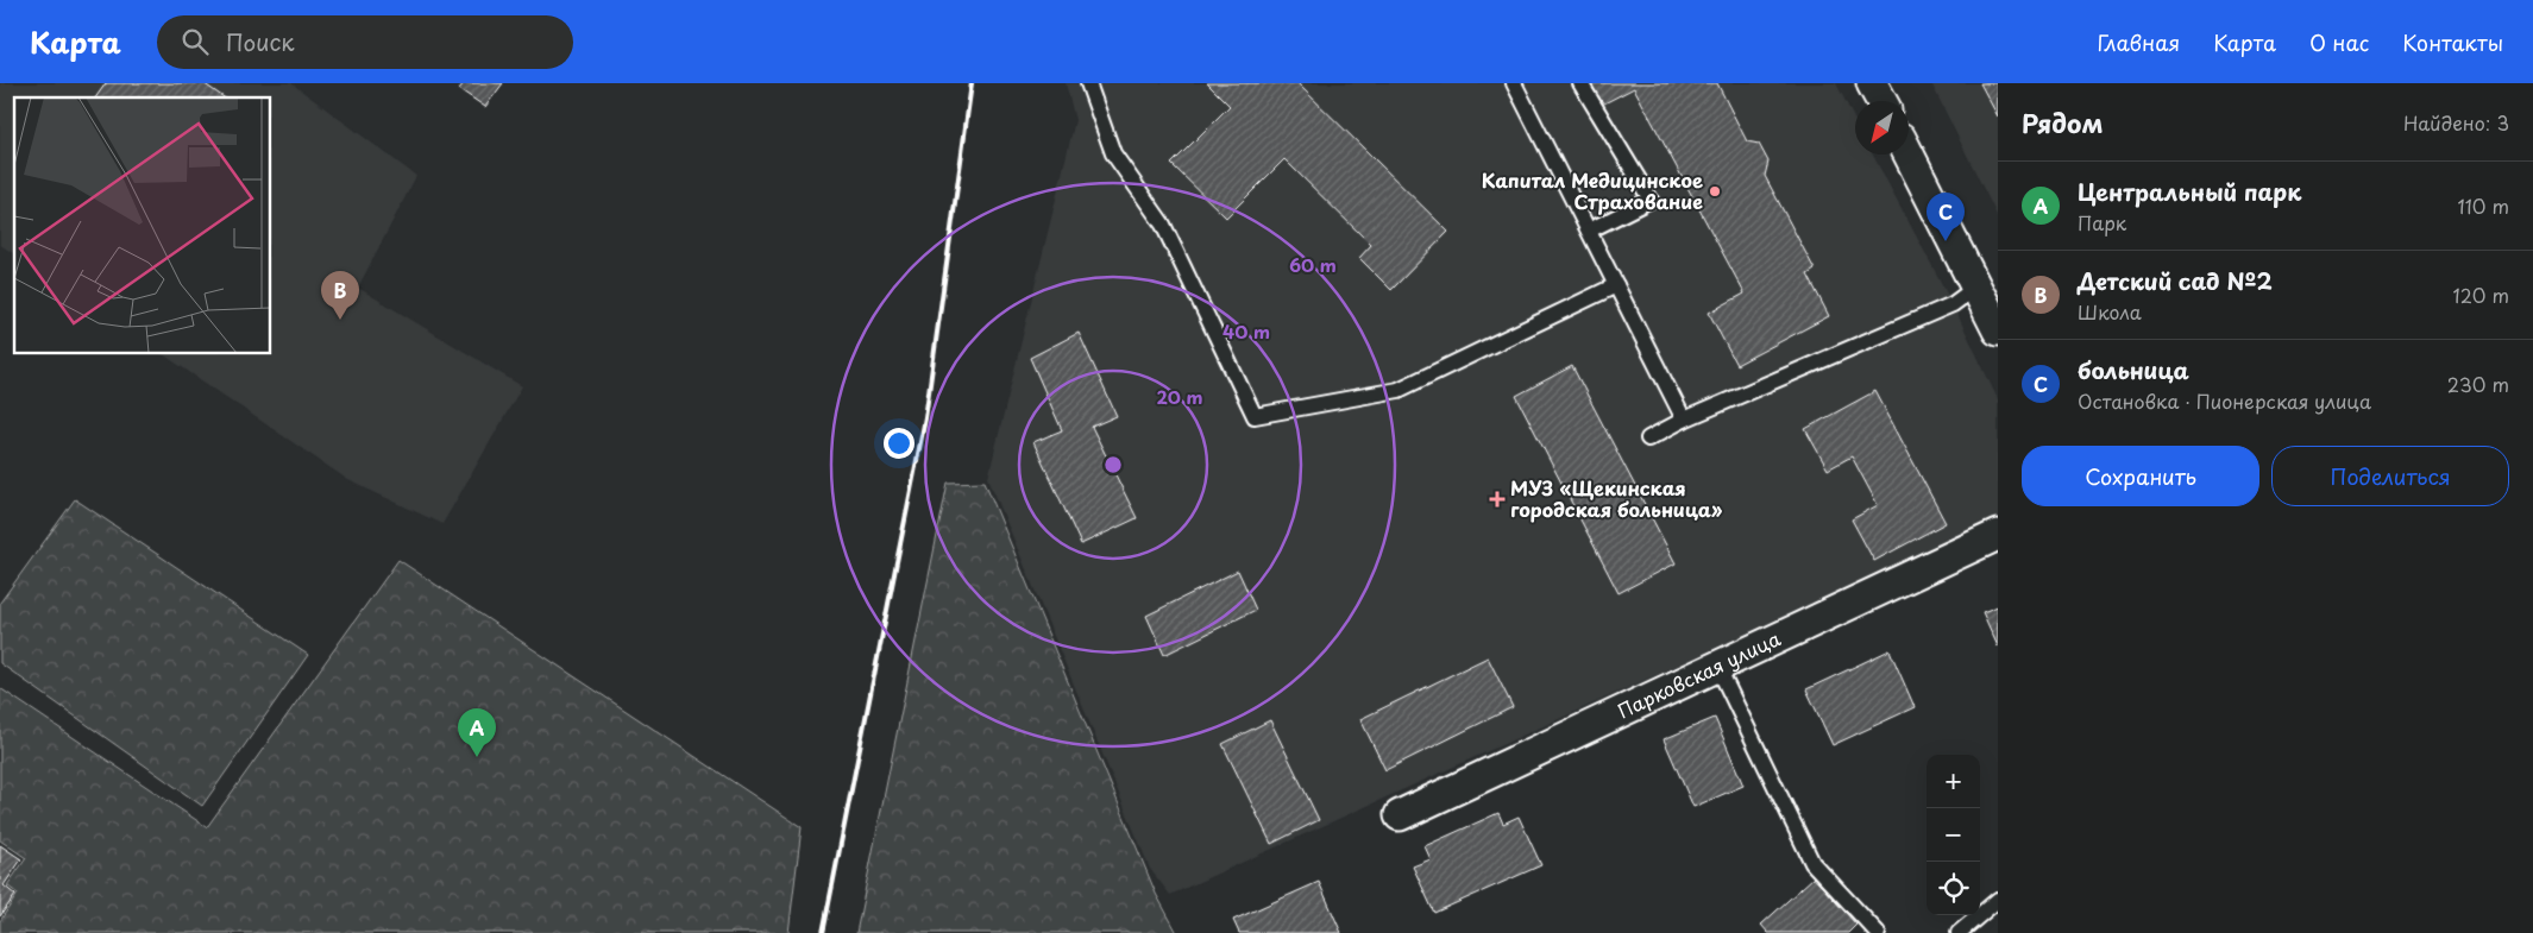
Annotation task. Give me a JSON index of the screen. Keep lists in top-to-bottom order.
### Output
{
  "streets": {
    "street": ["Парковская улица"]
  },
  "places": {
    "other": ["Капитал Медицинское Страхование"],
    "health": ["МУЗ «Щекинская городская больница»"]
  },
  "north": "bottom left",
  "page": {
    "header": "Карта",
    "search": "Поиск",
    "nav": [
      "Главная",
      "Карта",
      "О нас",
      "Контакты"
    ],
    "heading": ["Рядом", "Найдено: 3"],
    "list": [
      {
        "mark": "A",
        "name": "Центральный парк",
        "note": "Парк",
        "value": "110 m"
      },
      {
        "mark": "B",
        "name": "Детский сад №2",
        "note": "Школа",
        "value": "120 m"
      },
      {
        "mark": "C",
        "name": "больница",
        "note": "Остановка · Пионерская улица",
        "value": "230 m"
      }
    ],
    "pins": ["C", "B", "A"],
    "buttons": ["Сохранить", "Поделиться"],
    "map_buttons": ["+", "−"]
  },
  "rings": ["60 m", "40 m", "20 m"]
}
